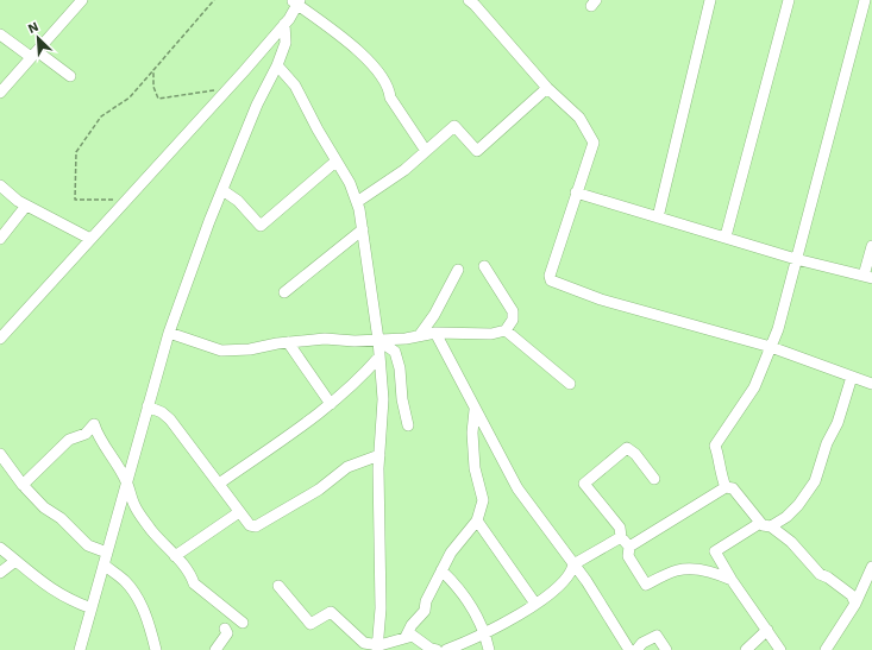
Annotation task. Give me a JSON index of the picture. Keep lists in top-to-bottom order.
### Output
{
  "north": "top left"
}
